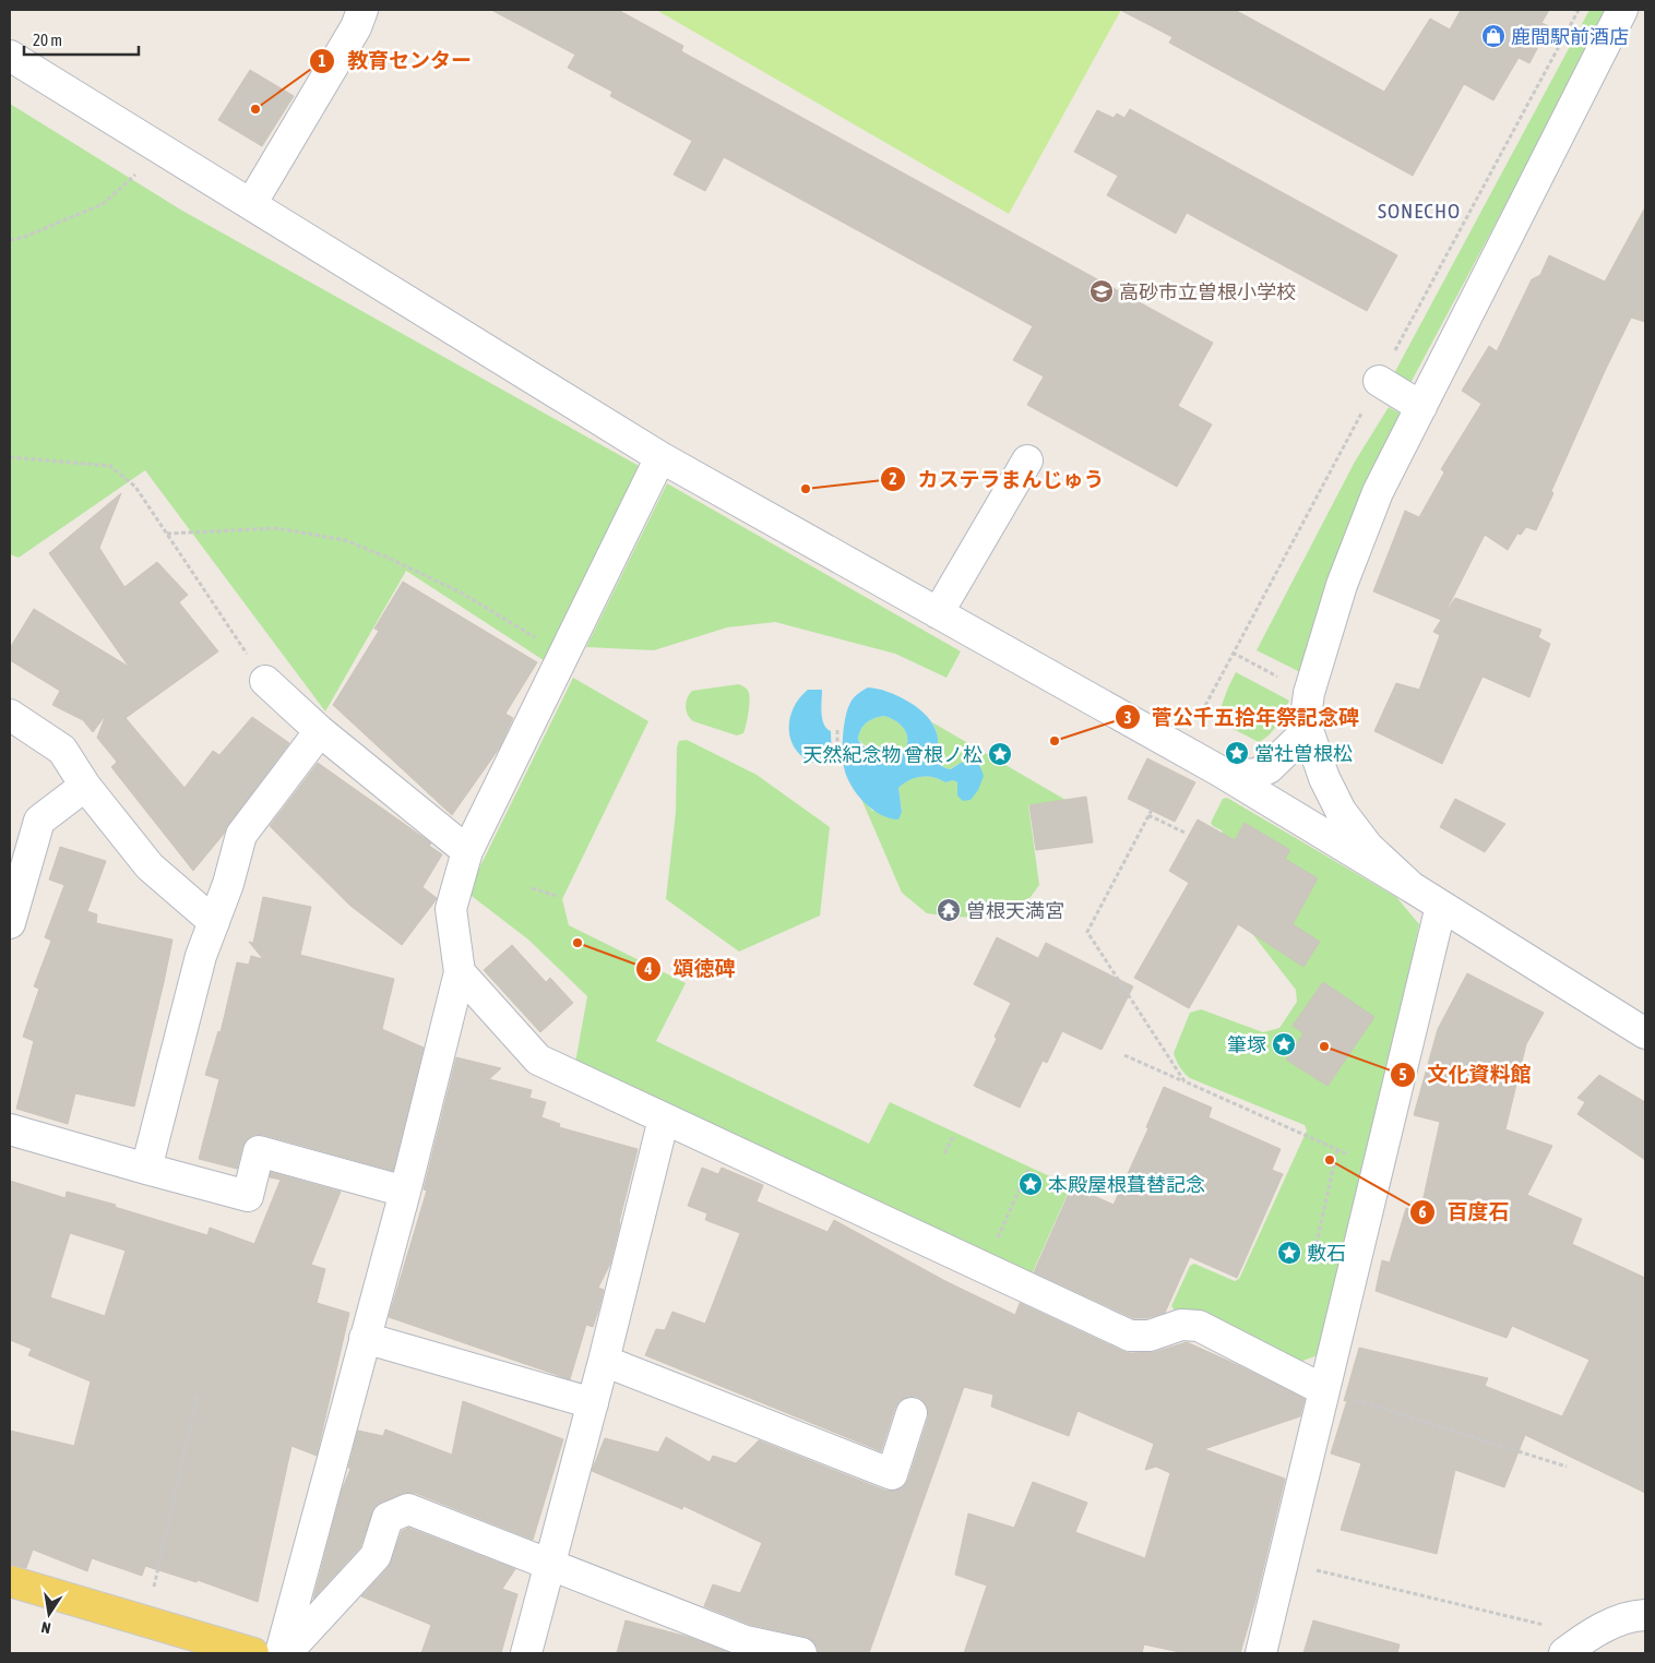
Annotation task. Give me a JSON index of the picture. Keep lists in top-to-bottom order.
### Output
{
  "districts": ["SONECHO"],
  "places": {
    "shop": ["鹿間駅前酒店"],
    "other": [
      "教育センター",
      "カステラまんじゅう",
      "菅公千五拾年祭記念碑",
      "頌徳碑",
      "文化資料館",
      "百度石"
    ],
    "school or university": ["高砂市立曽根小学校"],
    "place": [
      "當社曽根松",
      "天然紀念物 曾根ノ松",
      "筆塚",
      "本殿屋根葺替記念",
      "敷石"
    ],
    "temple": ["曽根天満宮"]
  },
  "scale_bar": "20 m",
  "north": "bottom"
}
